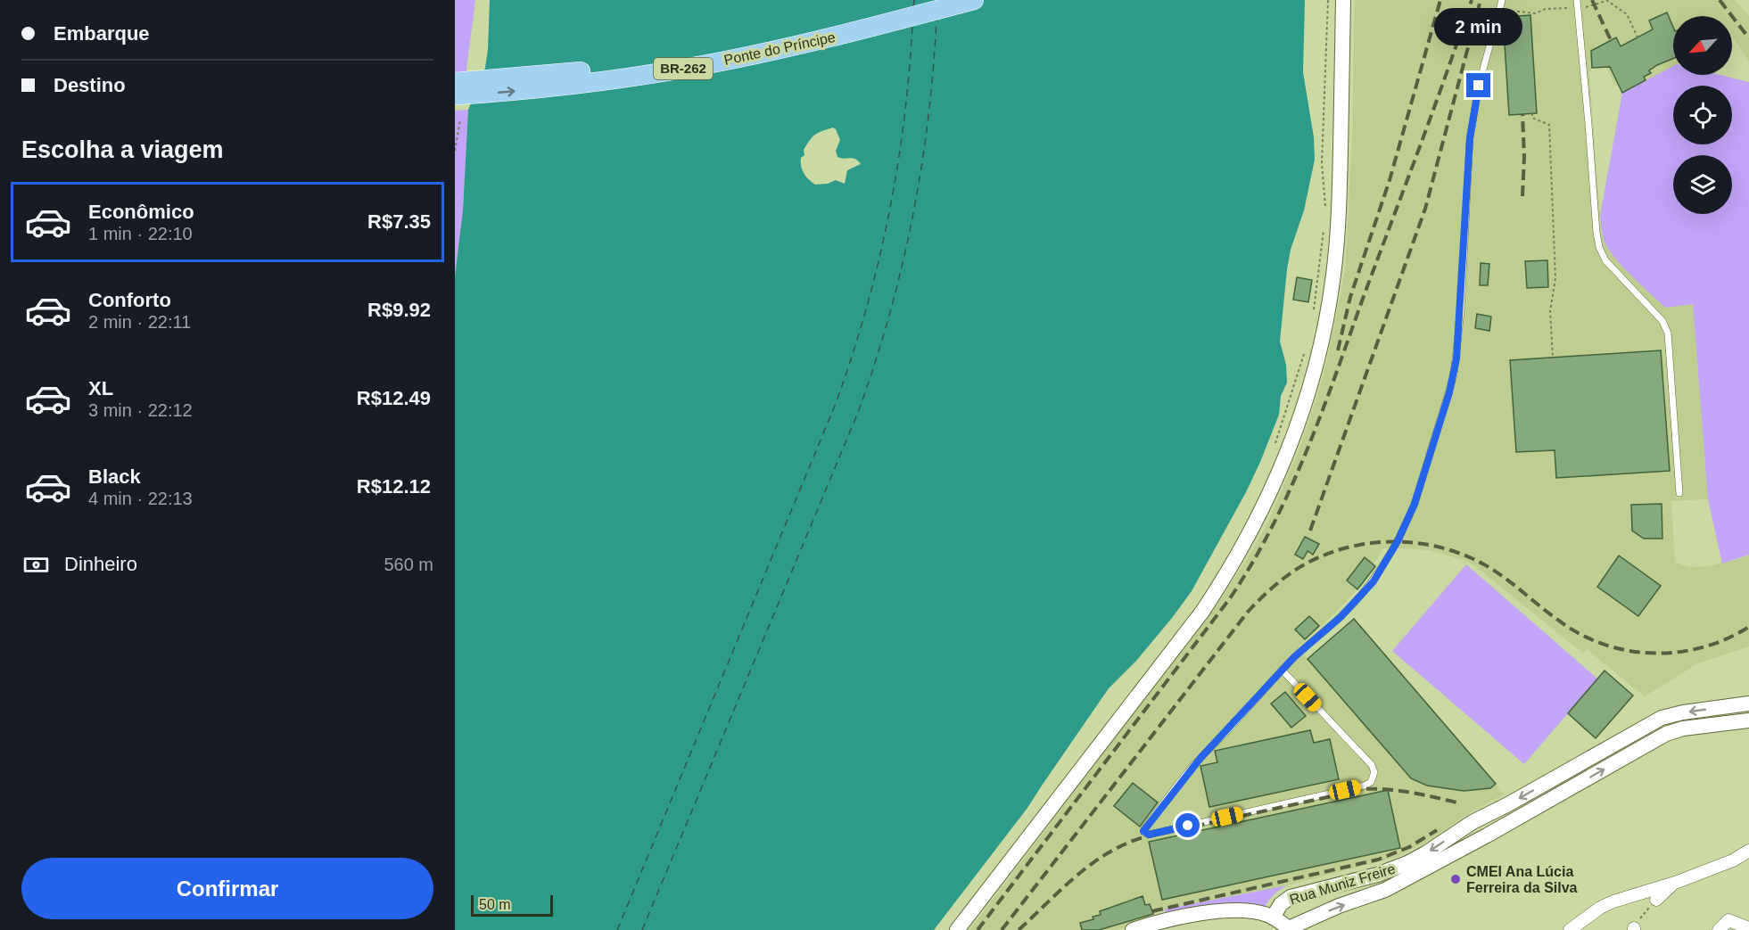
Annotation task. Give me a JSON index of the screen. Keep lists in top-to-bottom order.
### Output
{
  "streets": {
    "main road": ["Ponte do Príncipe", "BR-262"],
    "street": ["Rua Muniz Freire"]
  },
  "places": ["CMEI Ana Lúcia Ferreira da Silva"],
  "scale_bar": "50 m",
  "north": "bottom left",
  "page": {
    "banner": ["Embarque", "Destino"],
    "bubble": "2 min",
    "heading": "Escolha a viagem",
    "list": [
      {
        "name": "Econômico",
        "note": "1 min · 22:10",
        "value": "R$7.35"
      },
      {
        "name": "Conforto",
        "note": "2 min · 22:11",
        "value": "R$9.92"
      },
      {
        "name": "XL",
        "note": "3 min · 22:12",
        "value": "R$12.49"
      },
      {
        "name": "Black",
        "note": "4 min · 22:13",
        "value": "R$12.12"
      }
    ],
    "pay": ["Dinheiro", "560 m"],
    "buttons": "Confirmar",
    "scale": "50 m"
  }
}
